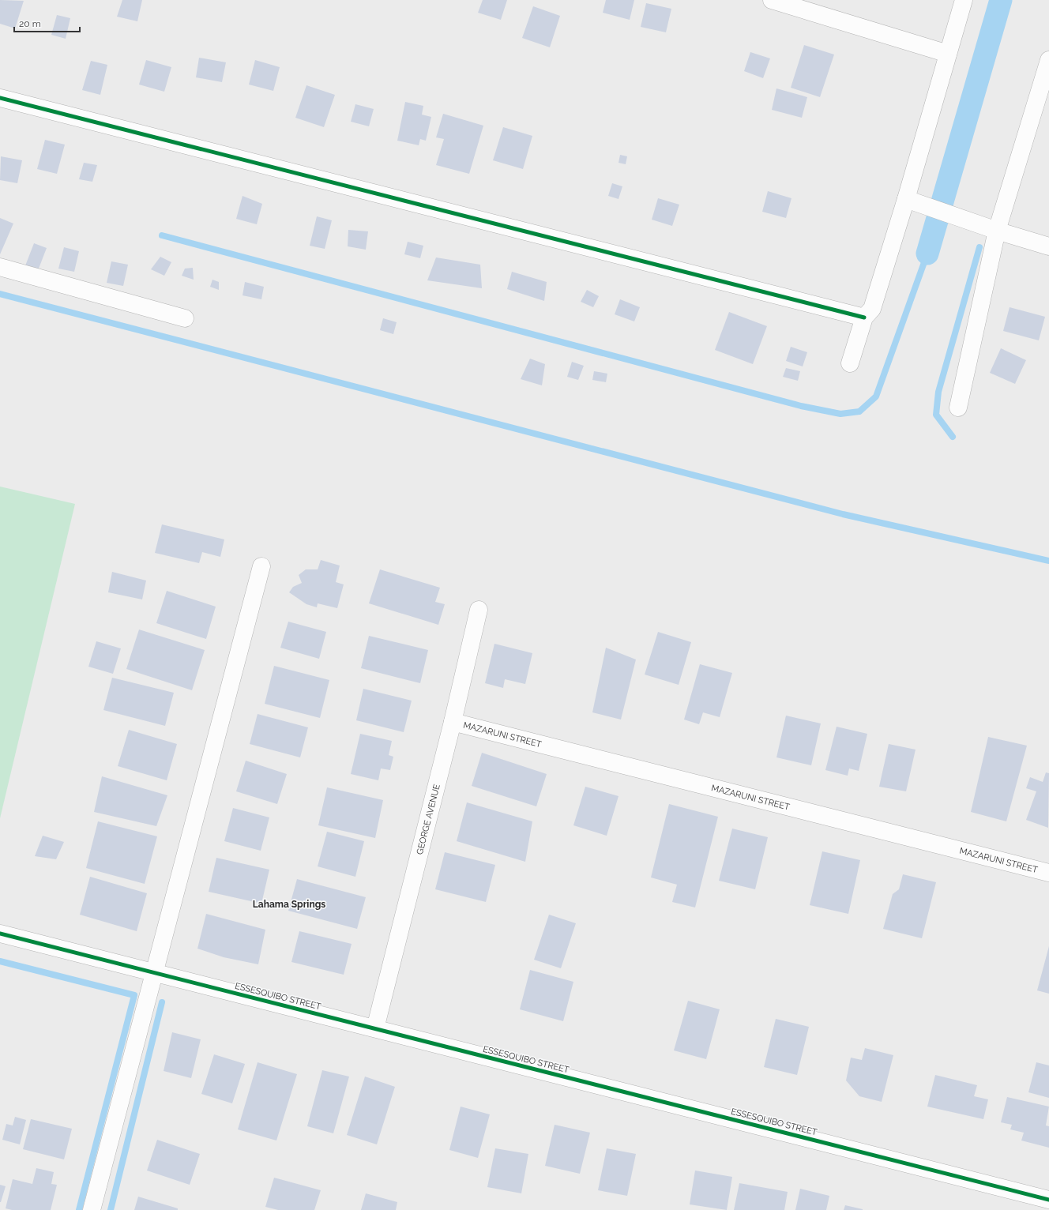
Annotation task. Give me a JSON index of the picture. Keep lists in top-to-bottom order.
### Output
{
  "streets": {
    "street": ["MAZARUNI STREET", "GEORGE AVENUE", "ESSESQUIBO STREET"]
  },
  "crossings": [
    ["MAZARUNI STREET", "GEORGE AVENUE"],
    ["GEORGE AVENUE", "ESSESQUIBO STREET"]
  ],
  "districts": ["Lahama Springs"],
  "scale_bar": "20 m"
}
